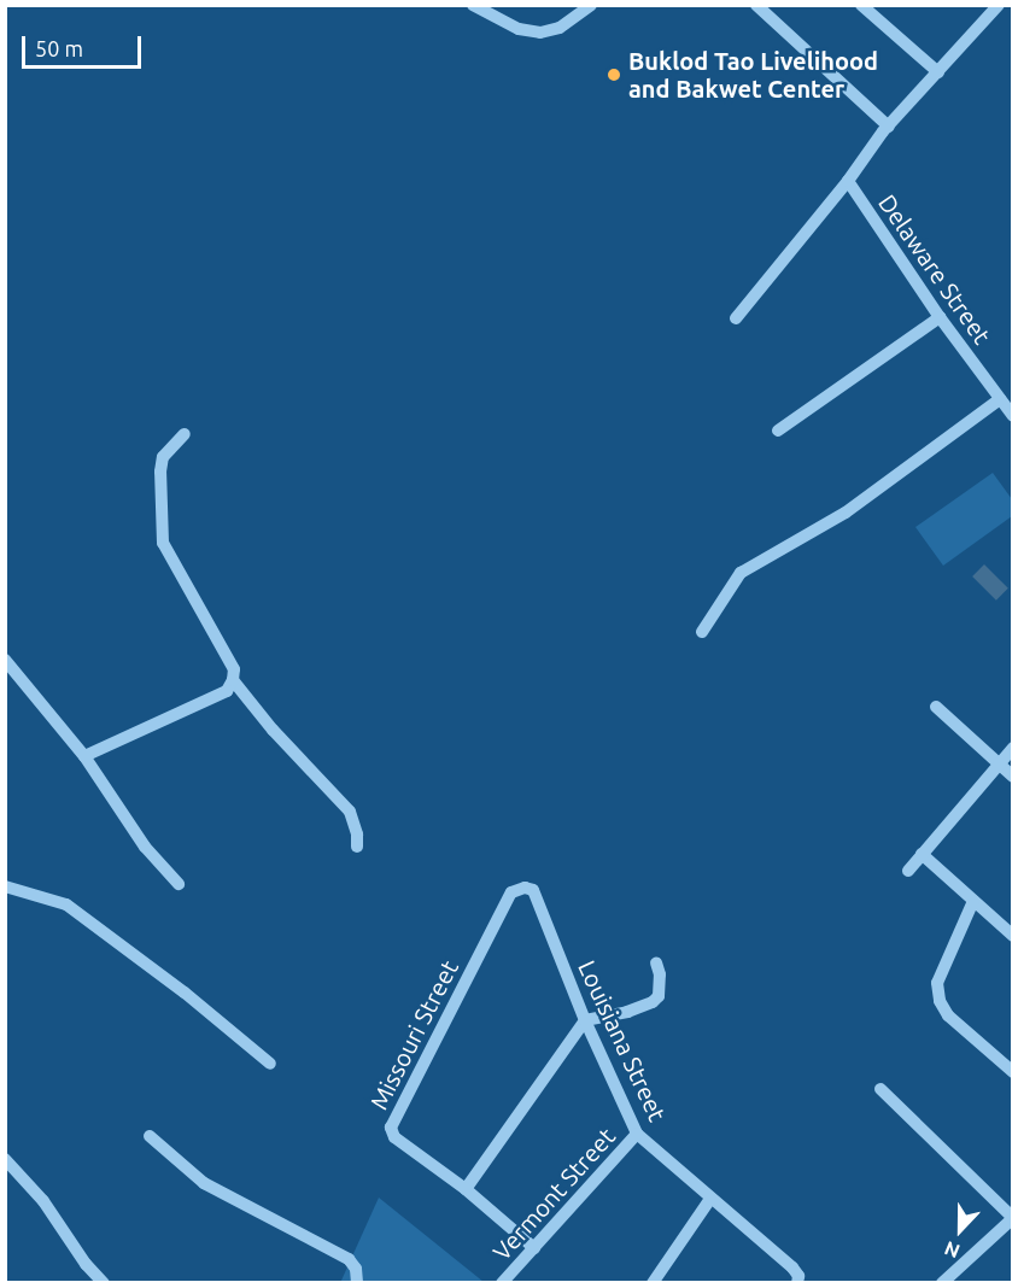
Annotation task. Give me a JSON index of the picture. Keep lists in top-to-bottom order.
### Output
{
  "streets": {
    "street": [
      "Delaware Street",
      "Missouri Street",
      "Louisiana Street",
      "Vermont Street"
    ]
  },
  "crossings": [
    ["Missouri Street", "Louisiana Street"],
    ["Missouri Street", "Vermont Street"],
    ["Louisiana Street", "Vermont Street"]
  ],
  "places": ["Buklod Tao Livelihood and Bakwet Center"],
  "scale_bar": "50 m",
  "north": "bottom"
}
